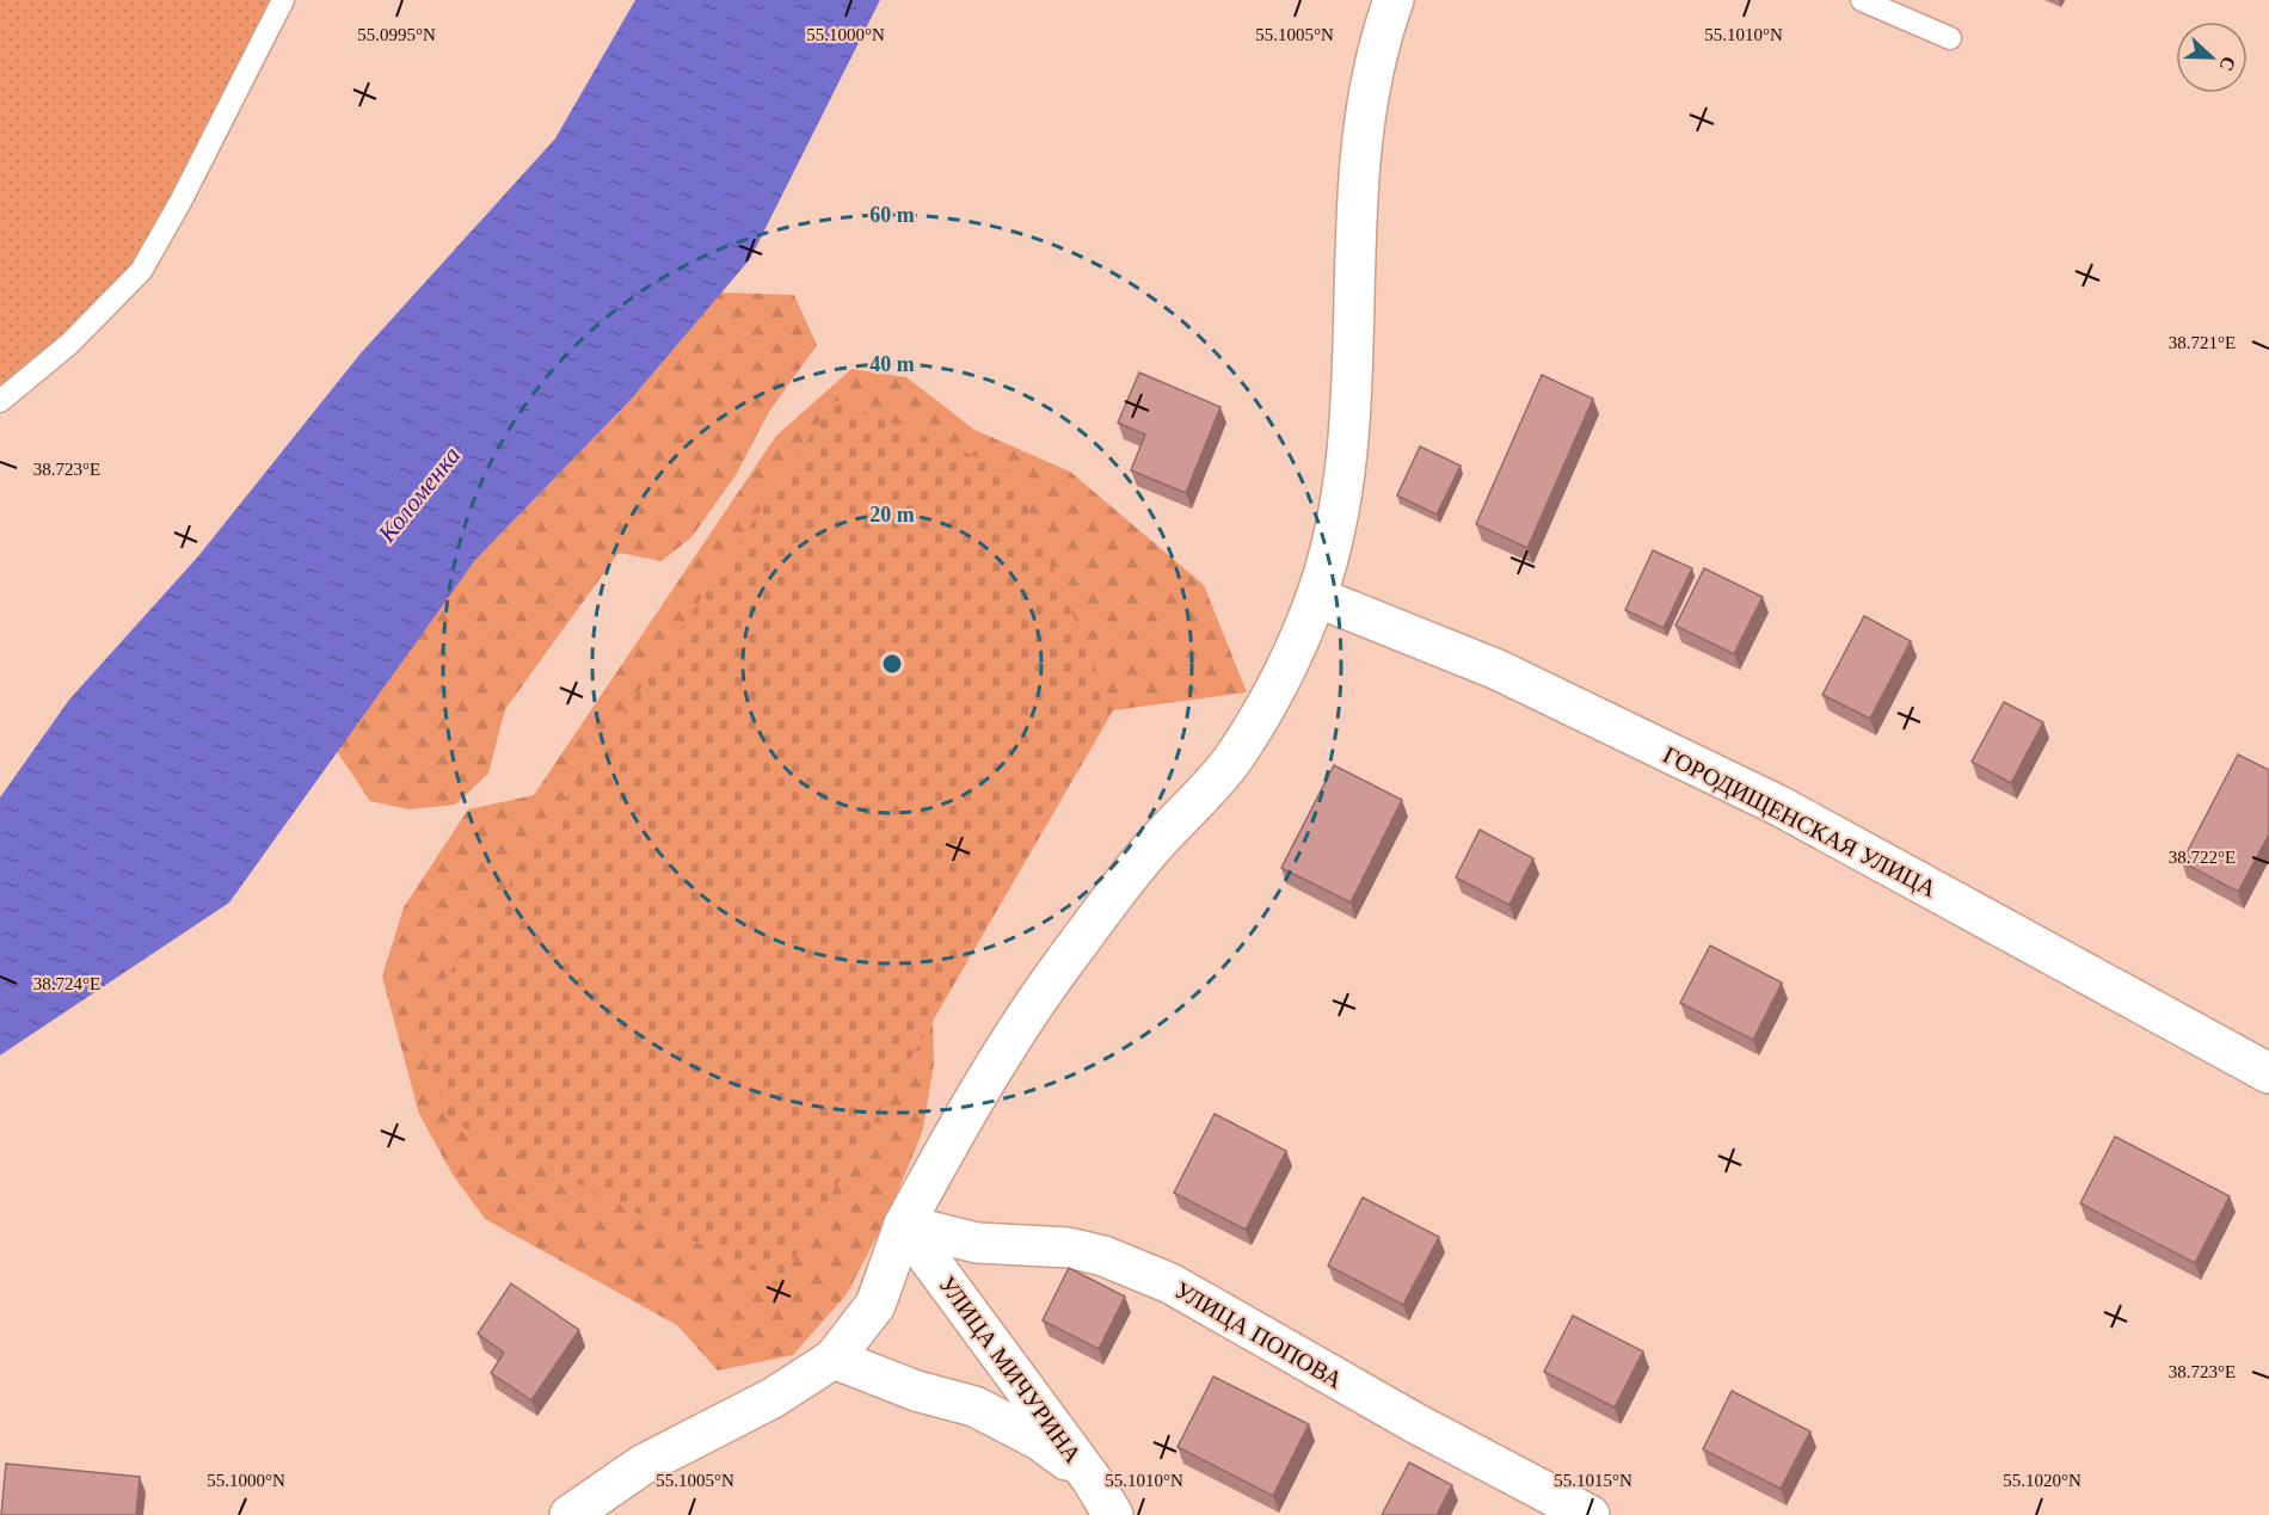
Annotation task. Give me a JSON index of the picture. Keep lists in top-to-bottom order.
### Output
{
  "streets": {
    "street": ["ГОРОДИЩЕНСКАЯ УЛИЦА", "УЛИЦА ПОПОВА", "УЛИЦА МИЧУРИНА"]
  },
  "crossings": [
    ["УЛИЦА ПОПОВА", "УЛИЦА МИЧУРИНА"]
  ],
  "water": ["Коломенка"],
  "north": "right",
  "coordinates": [
    "55.0995°N",
    "55.1000°N",
    "55.1005°N",
    "55.1010°N",
    "38.721°E",
    "38.723°E",
    "38.722°E",
    "38.724°E",
    "55.1015°N",
    "55.1020°N"
  ],
  "rings": ["60 m", "40 m", "20 m"]
}
